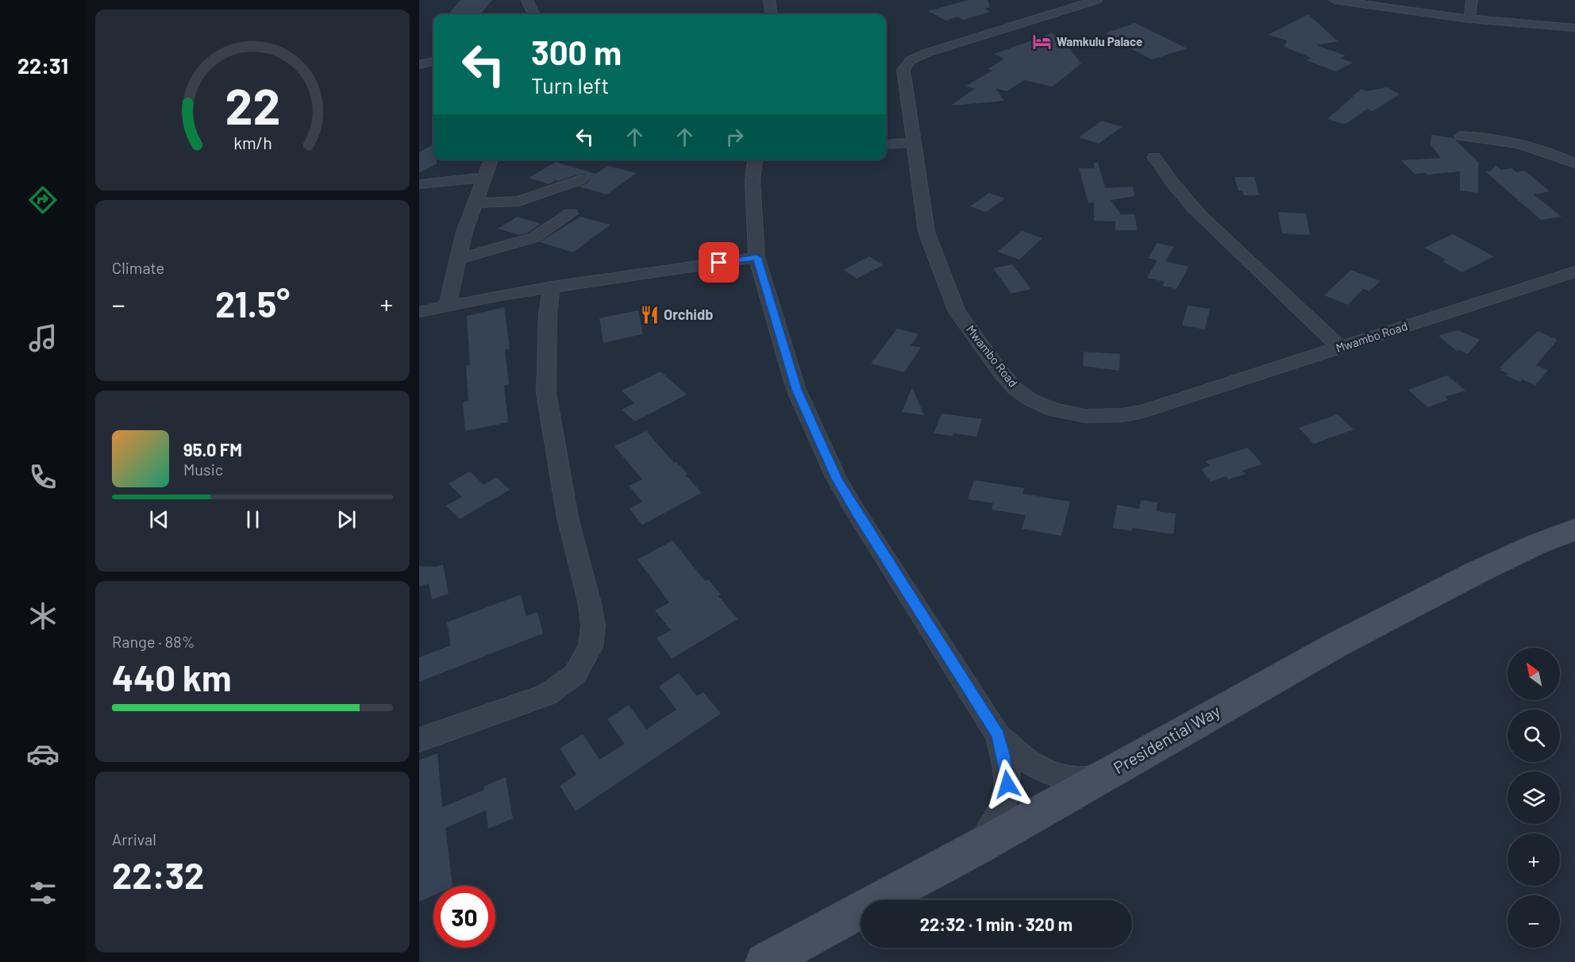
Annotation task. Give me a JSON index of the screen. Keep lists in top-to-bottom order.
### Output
{
  "streets": {
    "main road": ["Presidential Way"],
    "street": ["Mwambo Road"]
  },
  "places": {
    "hotel": ["Wamkulu Palace"],
    "restaurant": ["Orchidb"]
  },
  "north": "top left",
  "page": {
    "tabs": "22:31",
    "turn": ["300 m", "Turn left"],
    "tile": [
      "Climate",
      ["Range · 88%", "440 km"],
      ["Arrival", "22:32"]
    ],
    "heat": ["−", "21.5°", "+"],
    "song": ["95.0 FM", "Music"],
    "map_buttons": ["+", "−"],
    "limit": "30",
    "trip": "22:32 · 1 min · 320 m",
    "gauge": ["22", "km/h"]
  }
}
